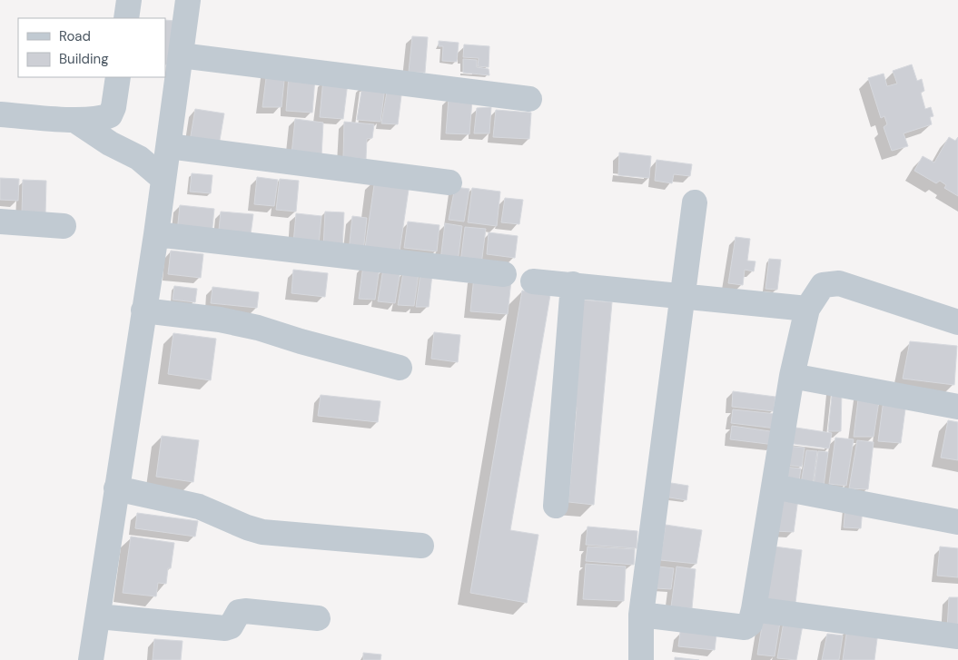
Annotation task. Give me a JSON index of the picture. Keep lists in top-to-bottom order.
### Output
{
  "legend": ["Road", "Building"]
}
